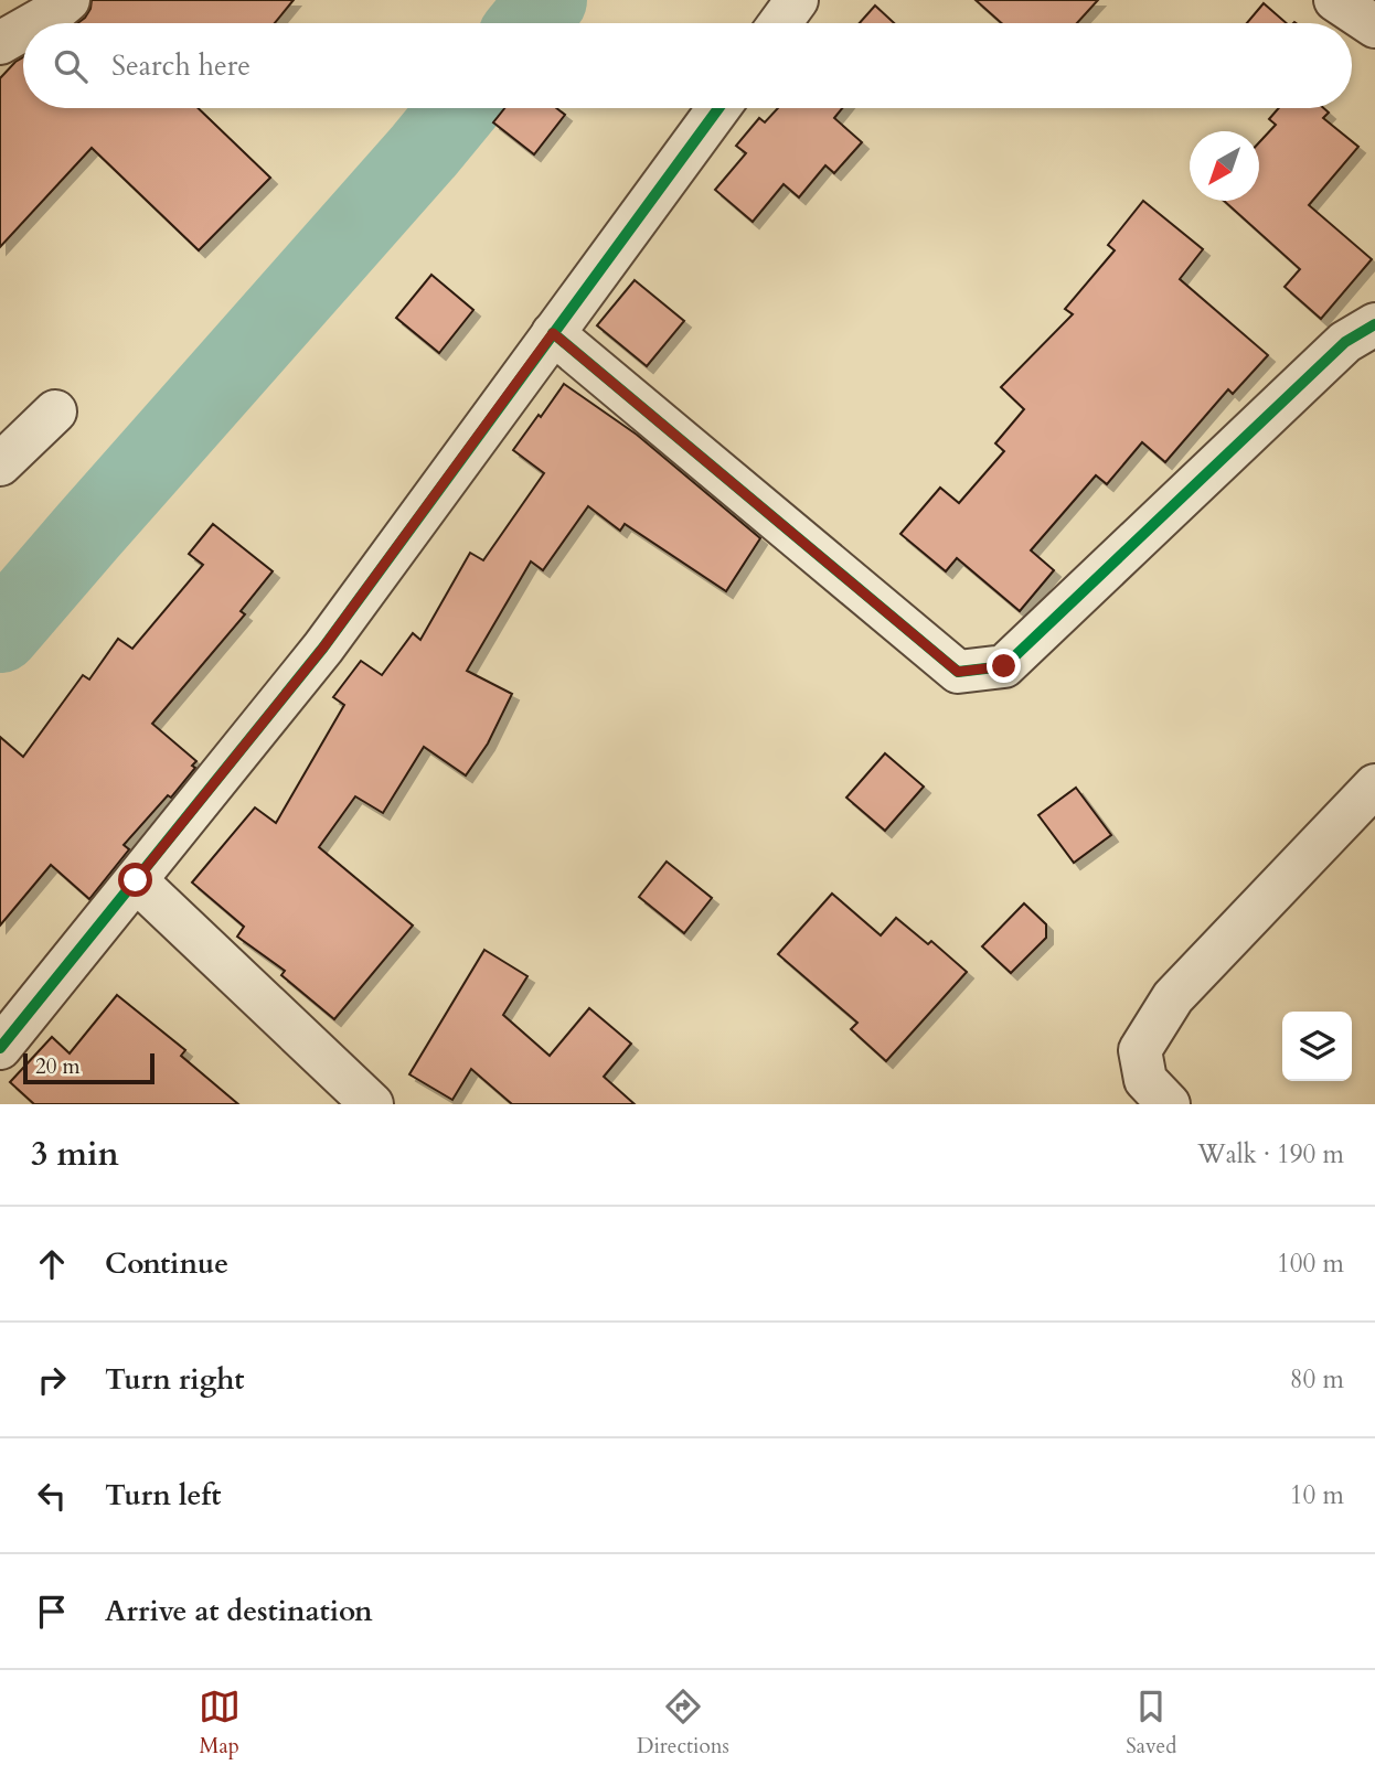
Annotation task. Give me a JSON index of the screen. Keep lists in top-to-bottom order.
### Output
{
  "scale_bar": "20 m",
  "north": "bottom left",
  "page": {
    "search": "Search here",
    "scale": "20 m",
    "heading": ["3 min", "Walk · 190 m"],
    "list": [
      ["Continue", "100 m"],
      ["Turn right", "80 m"],
      ["Turn left", "10 m"],
      "Arrive at destination"
    ],
    "nav": ["Map", "Directions", "Saved"]
  }
}
